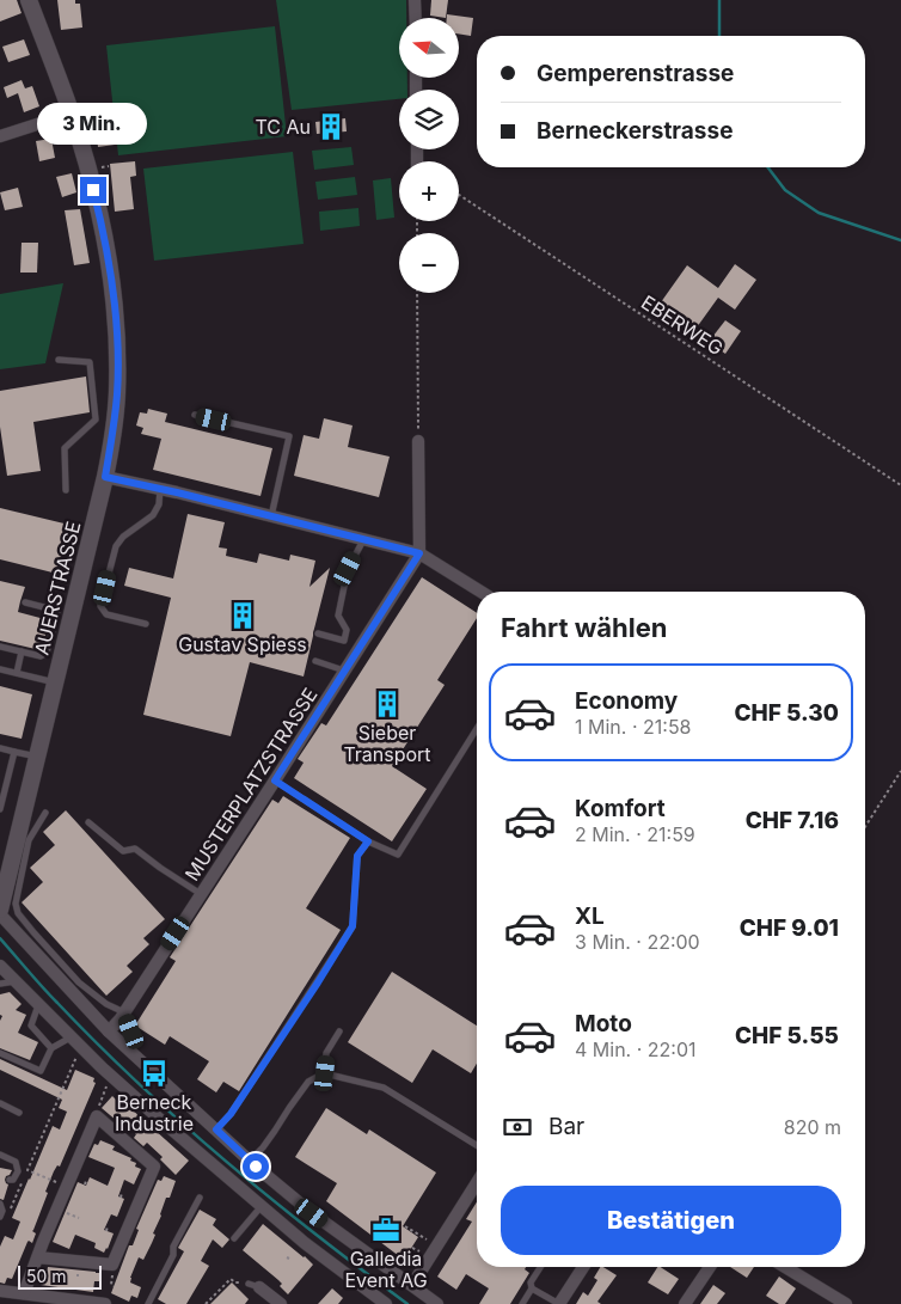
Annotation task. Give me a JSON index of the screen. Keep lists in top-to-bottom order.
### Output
{
  "streets": {
    "main road": ["AUERSTRASSE"],
    "street": ["MUSTERPLATZSTRASSE"],
    "path": ["EBERWEG"]
  },
  "places": {
    "building": ["TC Au", "Gustav Spiess", "Sieber Transport"],
    "bus stop": ["Berneck Industrie"],
    "office": ["Galledia Event AG"]
  },
  "scale_bar": "50 m",
  "north": "left",
  "page": {
    "map_buttons": ["+", "−"],
    "banner": ["Gemperenstrasse", "Berneckerstrasse"],
    "bubble": "3 Min.",
    "heading": "Fahrt wählen",
    "list": [
      {
        "name": "Economy",
        "note": "1 Min. · 21:58",
        "value": "CHF 5.30"
      },
      {
        "name": "Komfort",
        "note": "2 Min. · 21:59",
        "value": "CHF 7.16"
      },
      {
        "name": "XL",
        "note": "3 Min. · 22:00",
        "value": "CHF 9.01"
      },
      {
        "name": "Moto",
        "note": "4 Min. · 22:01",
        "value": "CHF 5.55"
      }
    ],
    "pay": ["Bar", "820 m"],
    "buttons": "Bestätigen",
    "scale": "50 m"
  }
}
